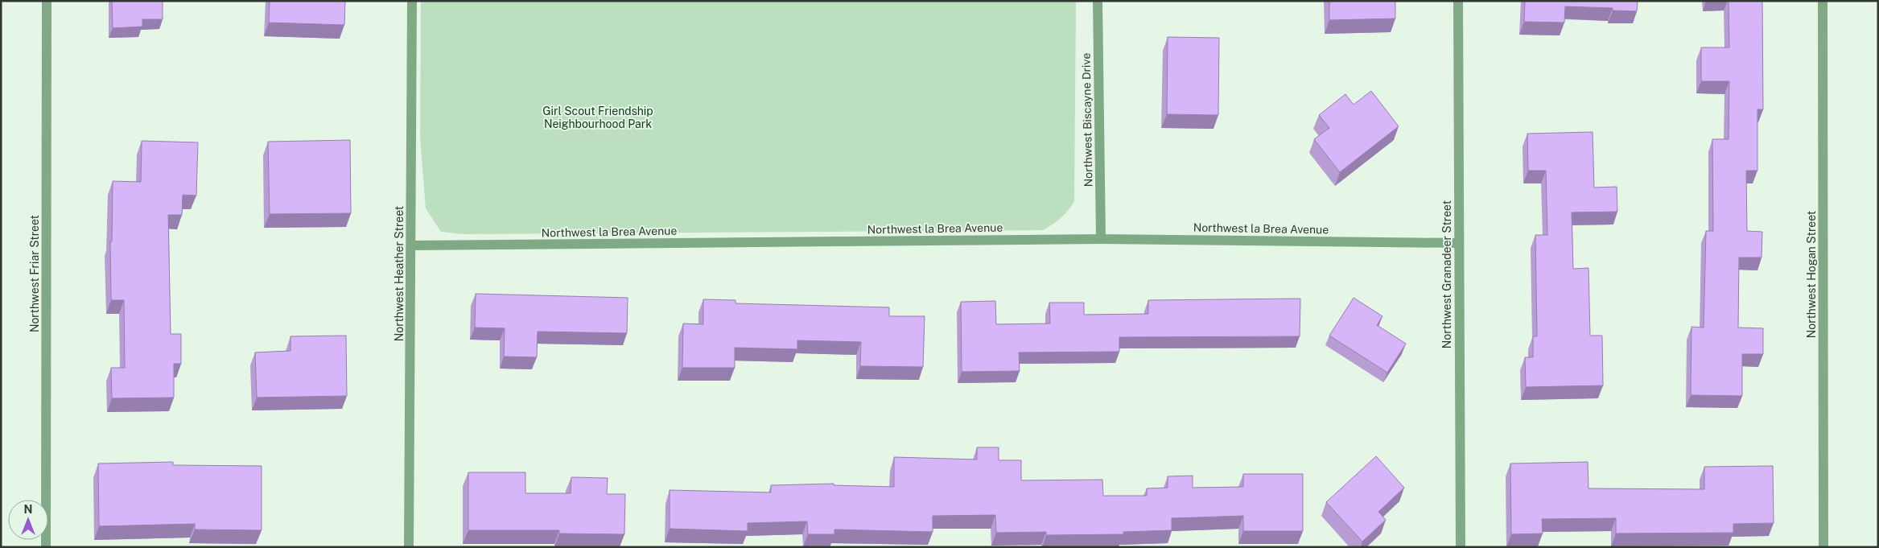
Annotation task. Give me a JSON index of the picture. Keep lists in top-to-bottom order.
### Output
{
  "streets": {
    "street": [
      "Northwest Biscayne Drive",
      "Northwest la Brea Avenue",
      "Northwest Friar Street",
      "Northwest Heather Street",
      "Northwest Granadeer Street",
      "Northwest Hogan Street"
    ]
  },
  "crossings": [
    ["Northwest Biscayne Drive", "Northwest la Brea Avenue"],
    ["Northwest la Brea Avenue", "Northwest Heather Street"],
    ["Northwest la Brea Avenue", "Northwest Granadeer Street"]
  ],
  "parks": ["Girl Scout Friendship Neighbourhood Park"],
  "north": "top"
}
